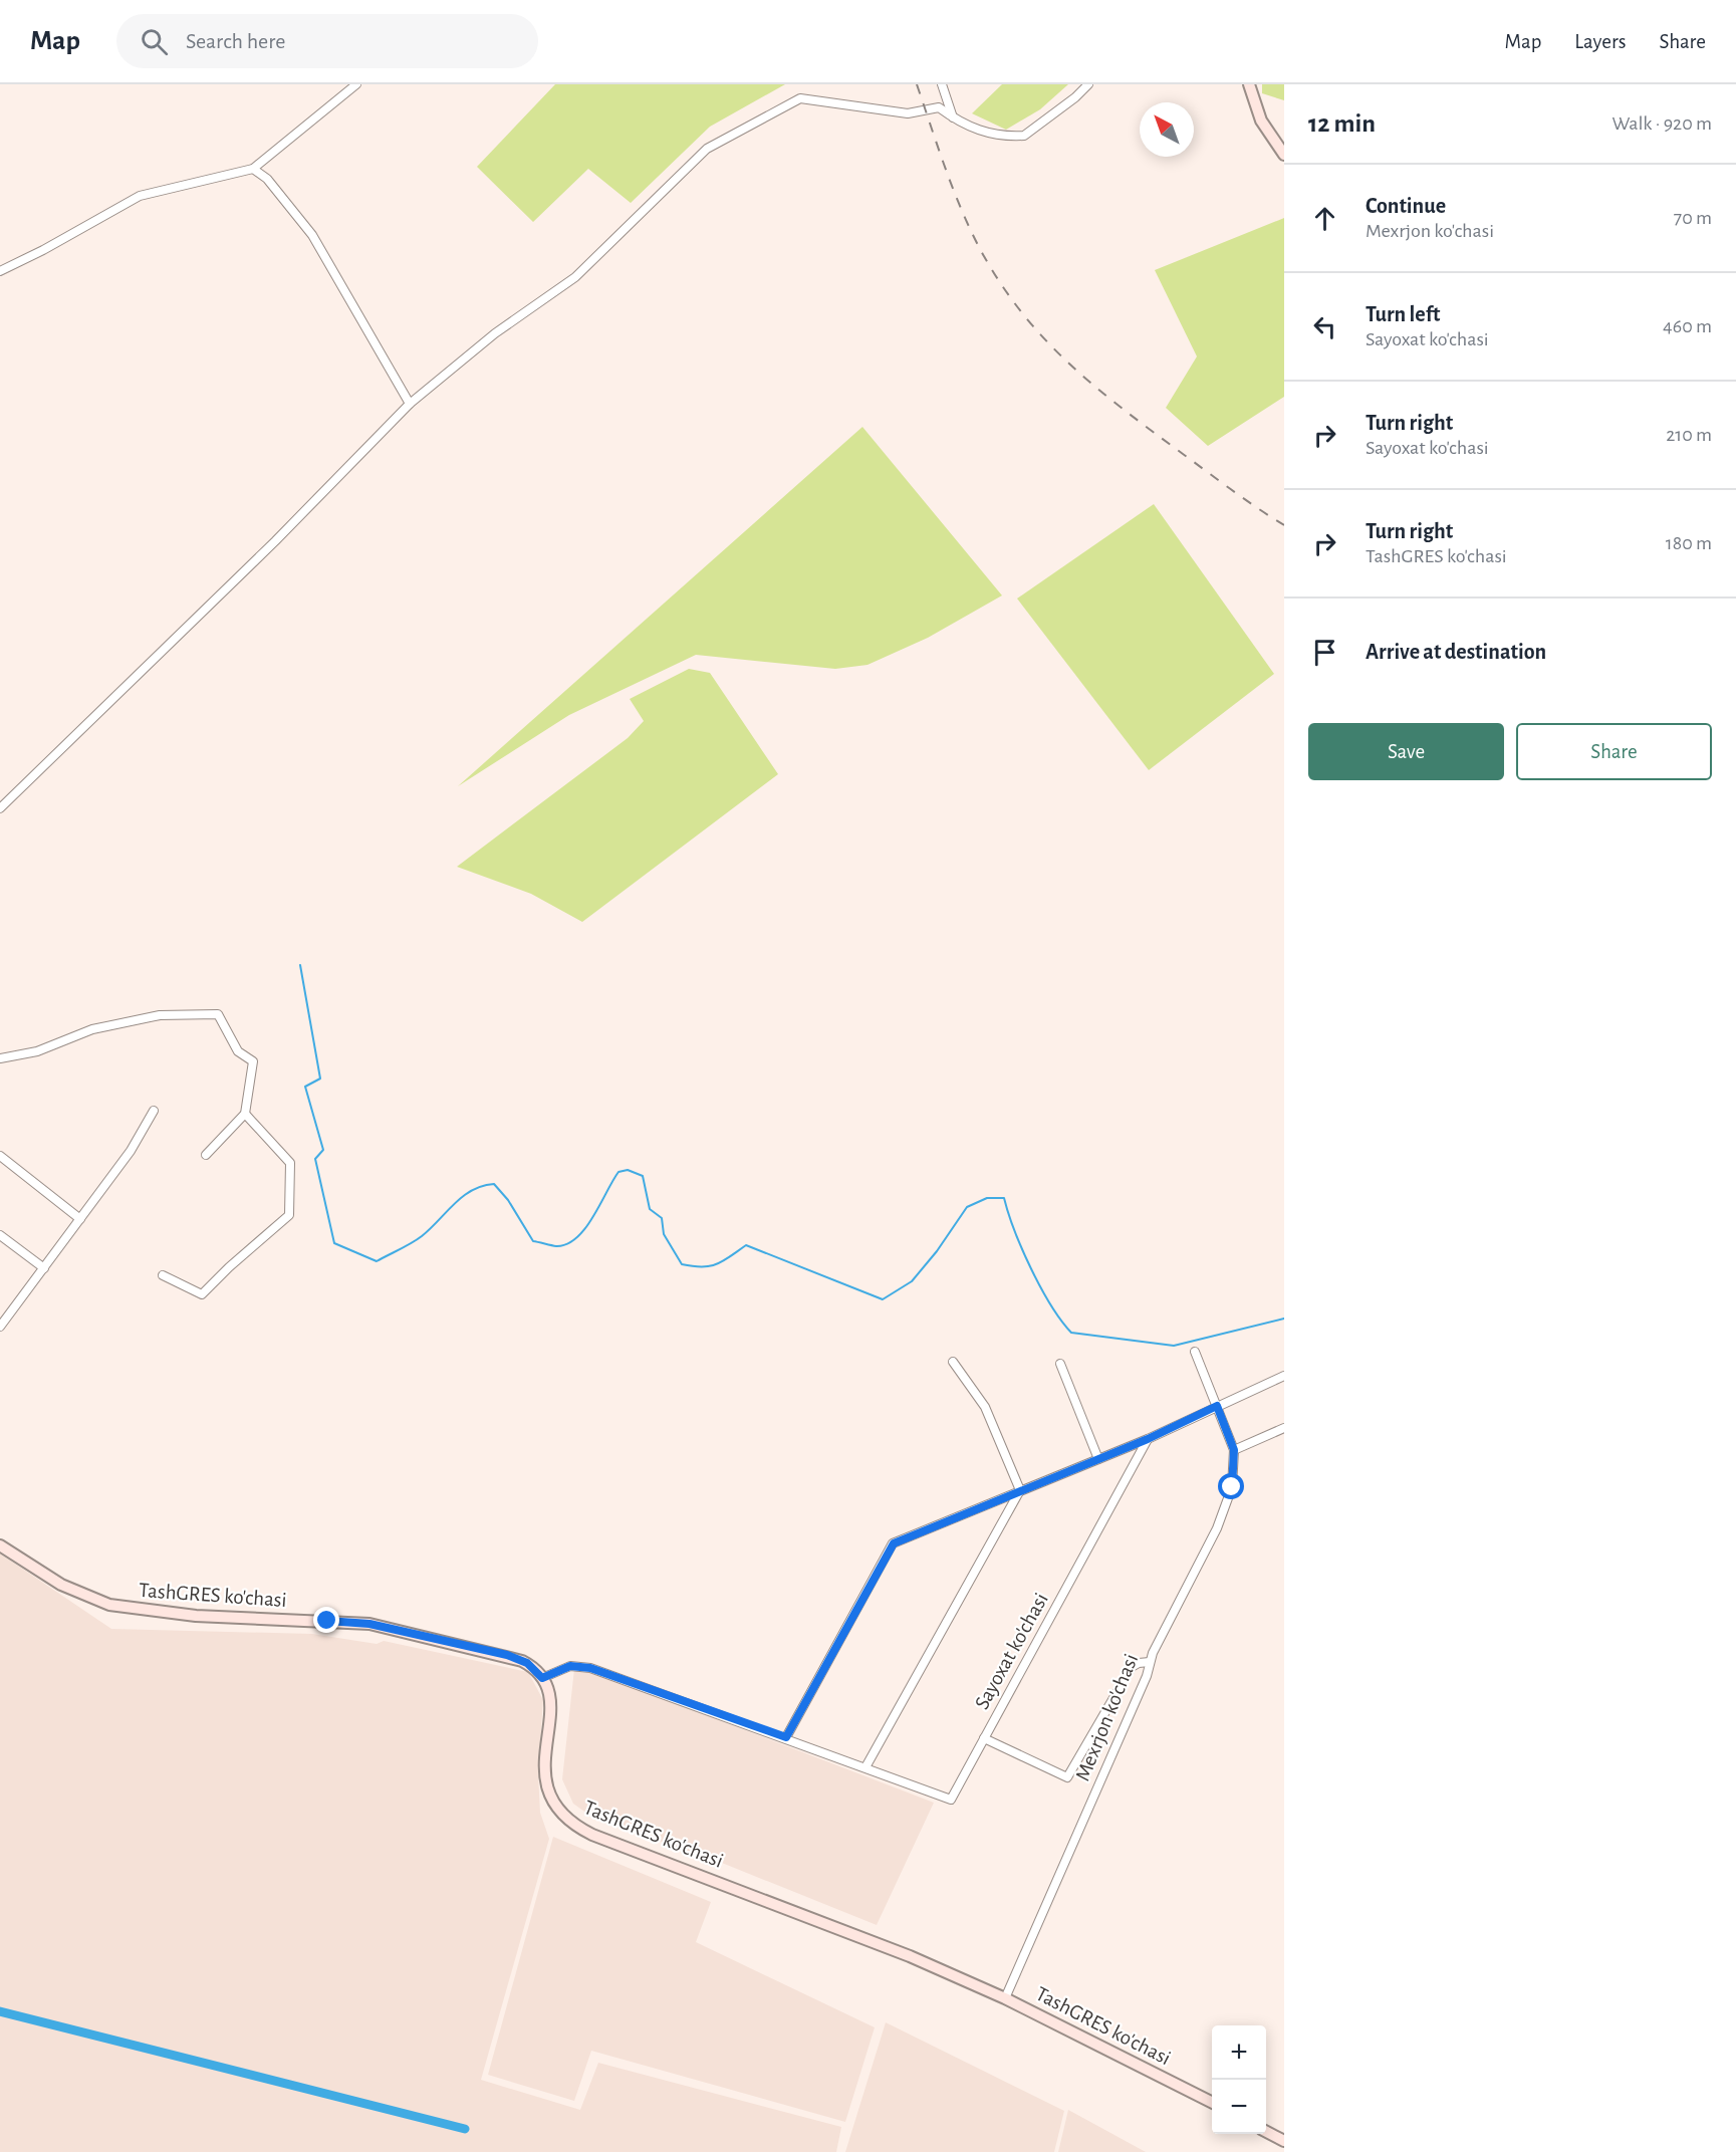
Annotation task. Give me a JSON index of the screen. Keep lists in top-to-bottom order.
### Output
{
  "streets": {
    "main road": ["TashGRES ko'chasi"],
    "street": ["Sayoxat ko'chasi", "Mexrjon ko'chasi"]
  },
  "crossings": [
    ["TashGRES ko'chasi", "Sayoxat ko'chasi"],
    ["TashGRES ko'chasi", "Mexrjon ko'chasi"]
  ],
  "north": "top left",
  "page": {
    "header": "Map",
    "search": "Search here",
    "nav": ["Map", "Layers", "Share"],
    "heading": ["12 min", "Walk · 920 m"],
    "list": [
      ["Continue", "Mexrjon ko'chasi", "70 m"],
      ["Turn left", "Sayoxat ko'chasi", "460 m"],
      ["Turn right", "Sayoxat ko'chasi", "210 m"],
      ["Turn right", "TashGRES ko'chasi", "180 m"],
      "Arrive at destination"
    ],
    "buttons": ["Save", "Share"],
    "map_buttons": ["+", "−"]
  }
}
